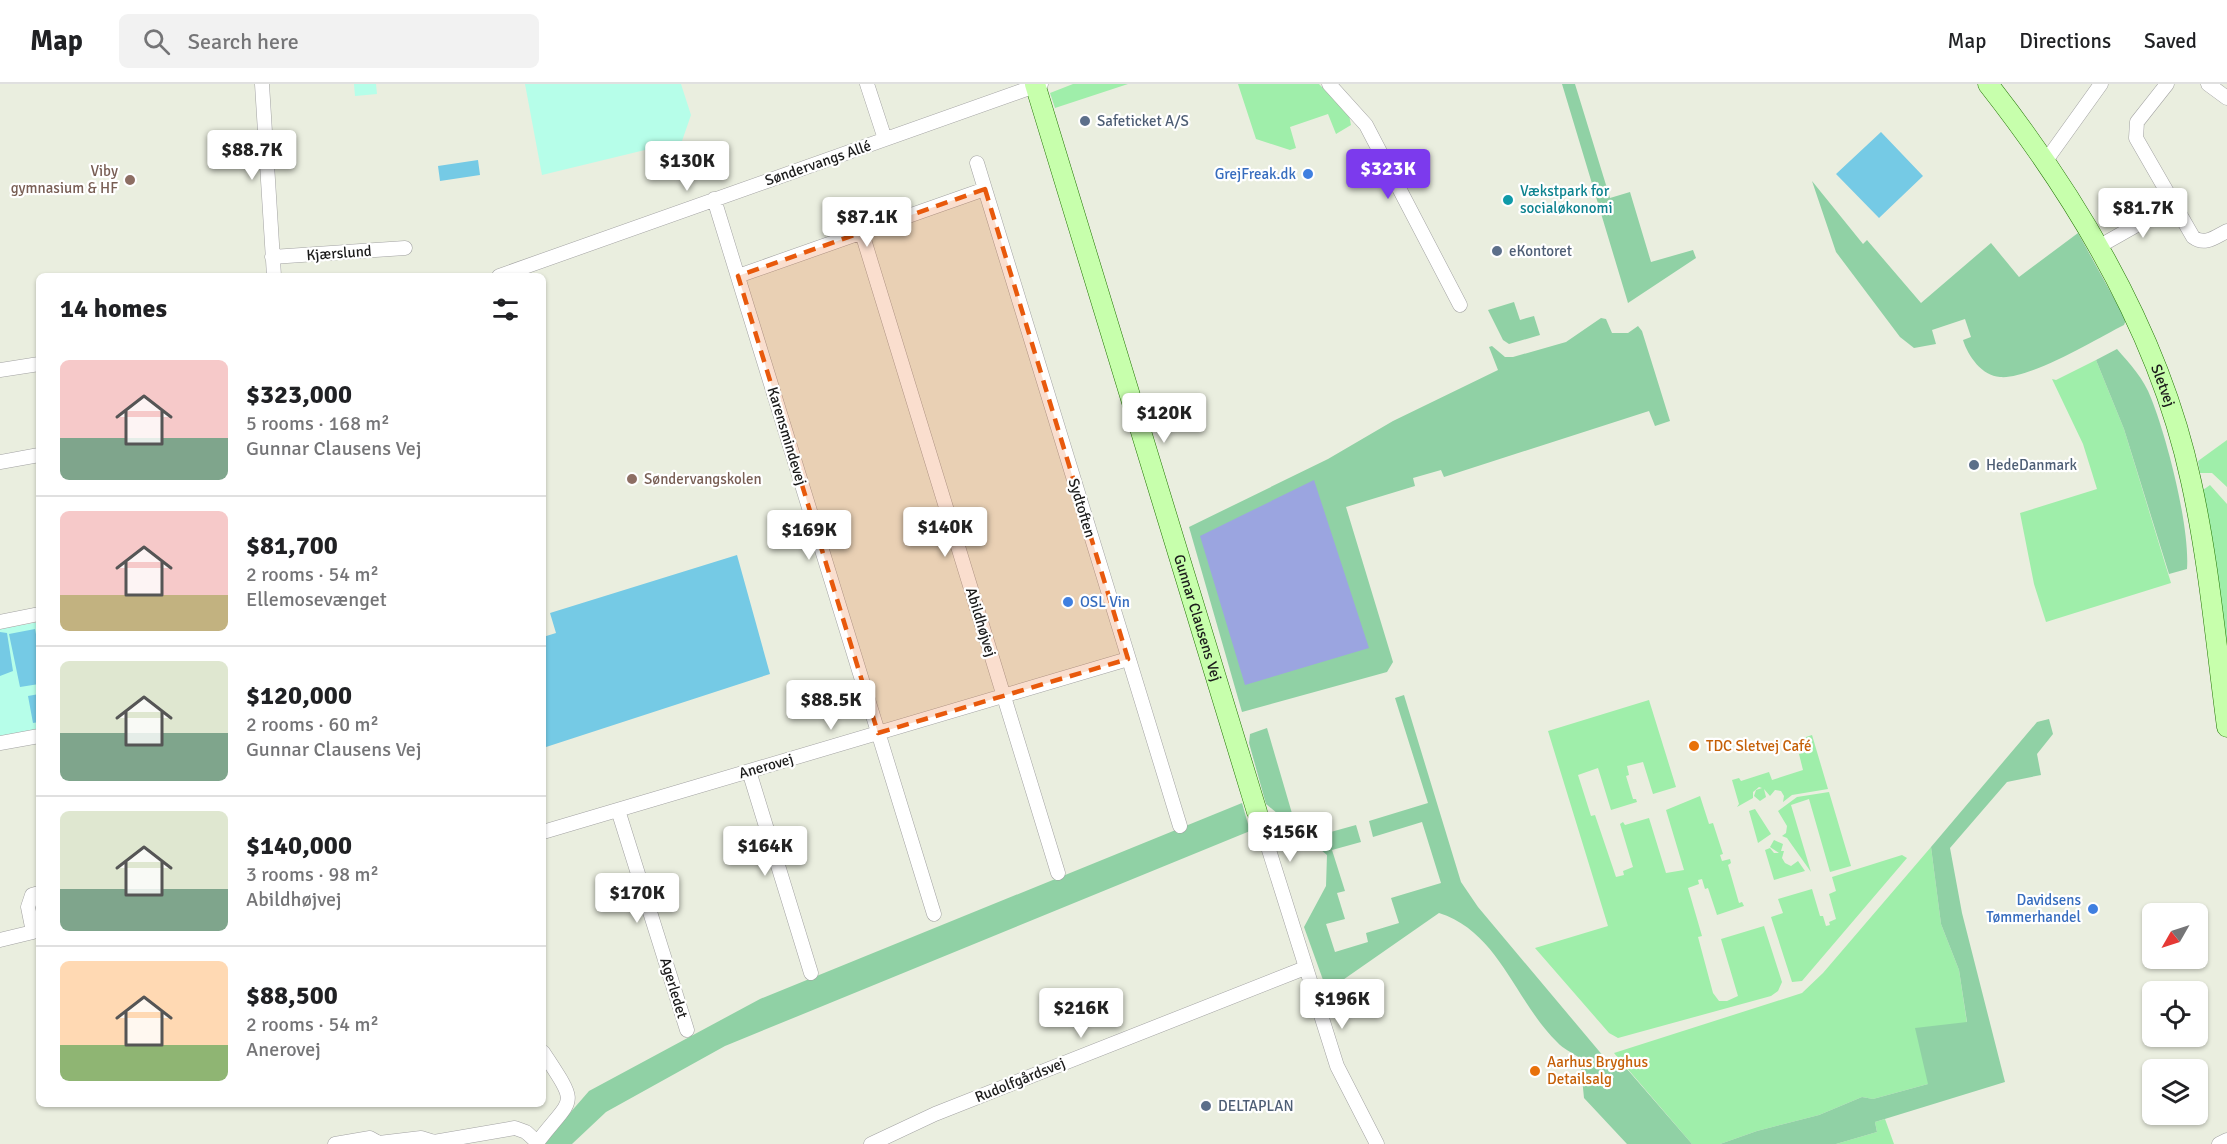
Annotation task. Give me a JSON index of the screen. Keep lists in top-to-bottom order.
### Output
{
  "streets": {
    "street": [
      "Søndervangs Allé",
      "Kjærslund",
      "Sletvej",
      "Karensmindevej",
      "Sydtoften",
      "Gunnar Clausens Vej",
      "Abildhøjvej",
      "Anerovej",
      "Agerledet",
      "Rudolfgårdsvej"
    ]
  },
  "crossings": [
    ["Søndervangs Allé", "Karensmindevej"],
    ["Søndervangs Allé", "Gunnar Clausens Vej"],
    ["Karensmindevej", "Anerovej"],
    ["Sydtoften", "Anerovej"],
    ["Gunnar Clausens Vej", "Rudolfgårdsvej"],
    ["Abildhøjvej", "Anerovej"],
    ["Anerovej", "Agerledet"]
  ],
  "places": [
    "Safeticket A/S",
    "GrejFreak.dk",
    "Viby gymnasium & HF",
    "Vækstpark for socialøkonomi",
    "eKontoret",
    "HedeDanmark",
    "Søndervangskolen",
    "OSL Vin",
    "TDC Sletvej Café",
    "Davidsens Tømmerhandel",
    "Aarhus Bryghus Detailsalg",
    "DELTAPLAN"
  ],
  "north": "bottom left",
  "page": {
    "header": "Map",
    "search": "Search here",
    "nav": ["Map", "Directions", "Saved"],
    "price": [
      "$88.7K",
      "$130K",
      "$323K",
      "$81.7K",
      "$87.1K",
      "$120K",
      "$140K",
      "$169K",
      "$88.5K",
      "$156K",
      "$164K",
      "$170K",
      "$196K",
      "$216K"
    ],
    "heading": "14 homes",
    "list": [
      {
        "name": "$323,000",
        "note": "5 rooms · 168 m² · Gunnar Clausens Vej"
      },
      {
        "name": "$81,700",
        "note": "2 rooms · 54 m² · Ellemosevænget"
      },
      {
        "name": "$120,000",
        "note": "2 rooms · 60 m² · Gunnar Clausens Vej"
      },
      {
        "name": "$140,000",
        "note": "3 rooms · 98 m² · Abildhøjvej"
      },
      {
        "name": "$88,500",
        "note": "2 rooms · 54 m² · Anerovej"
      }
    ]
  }
}
